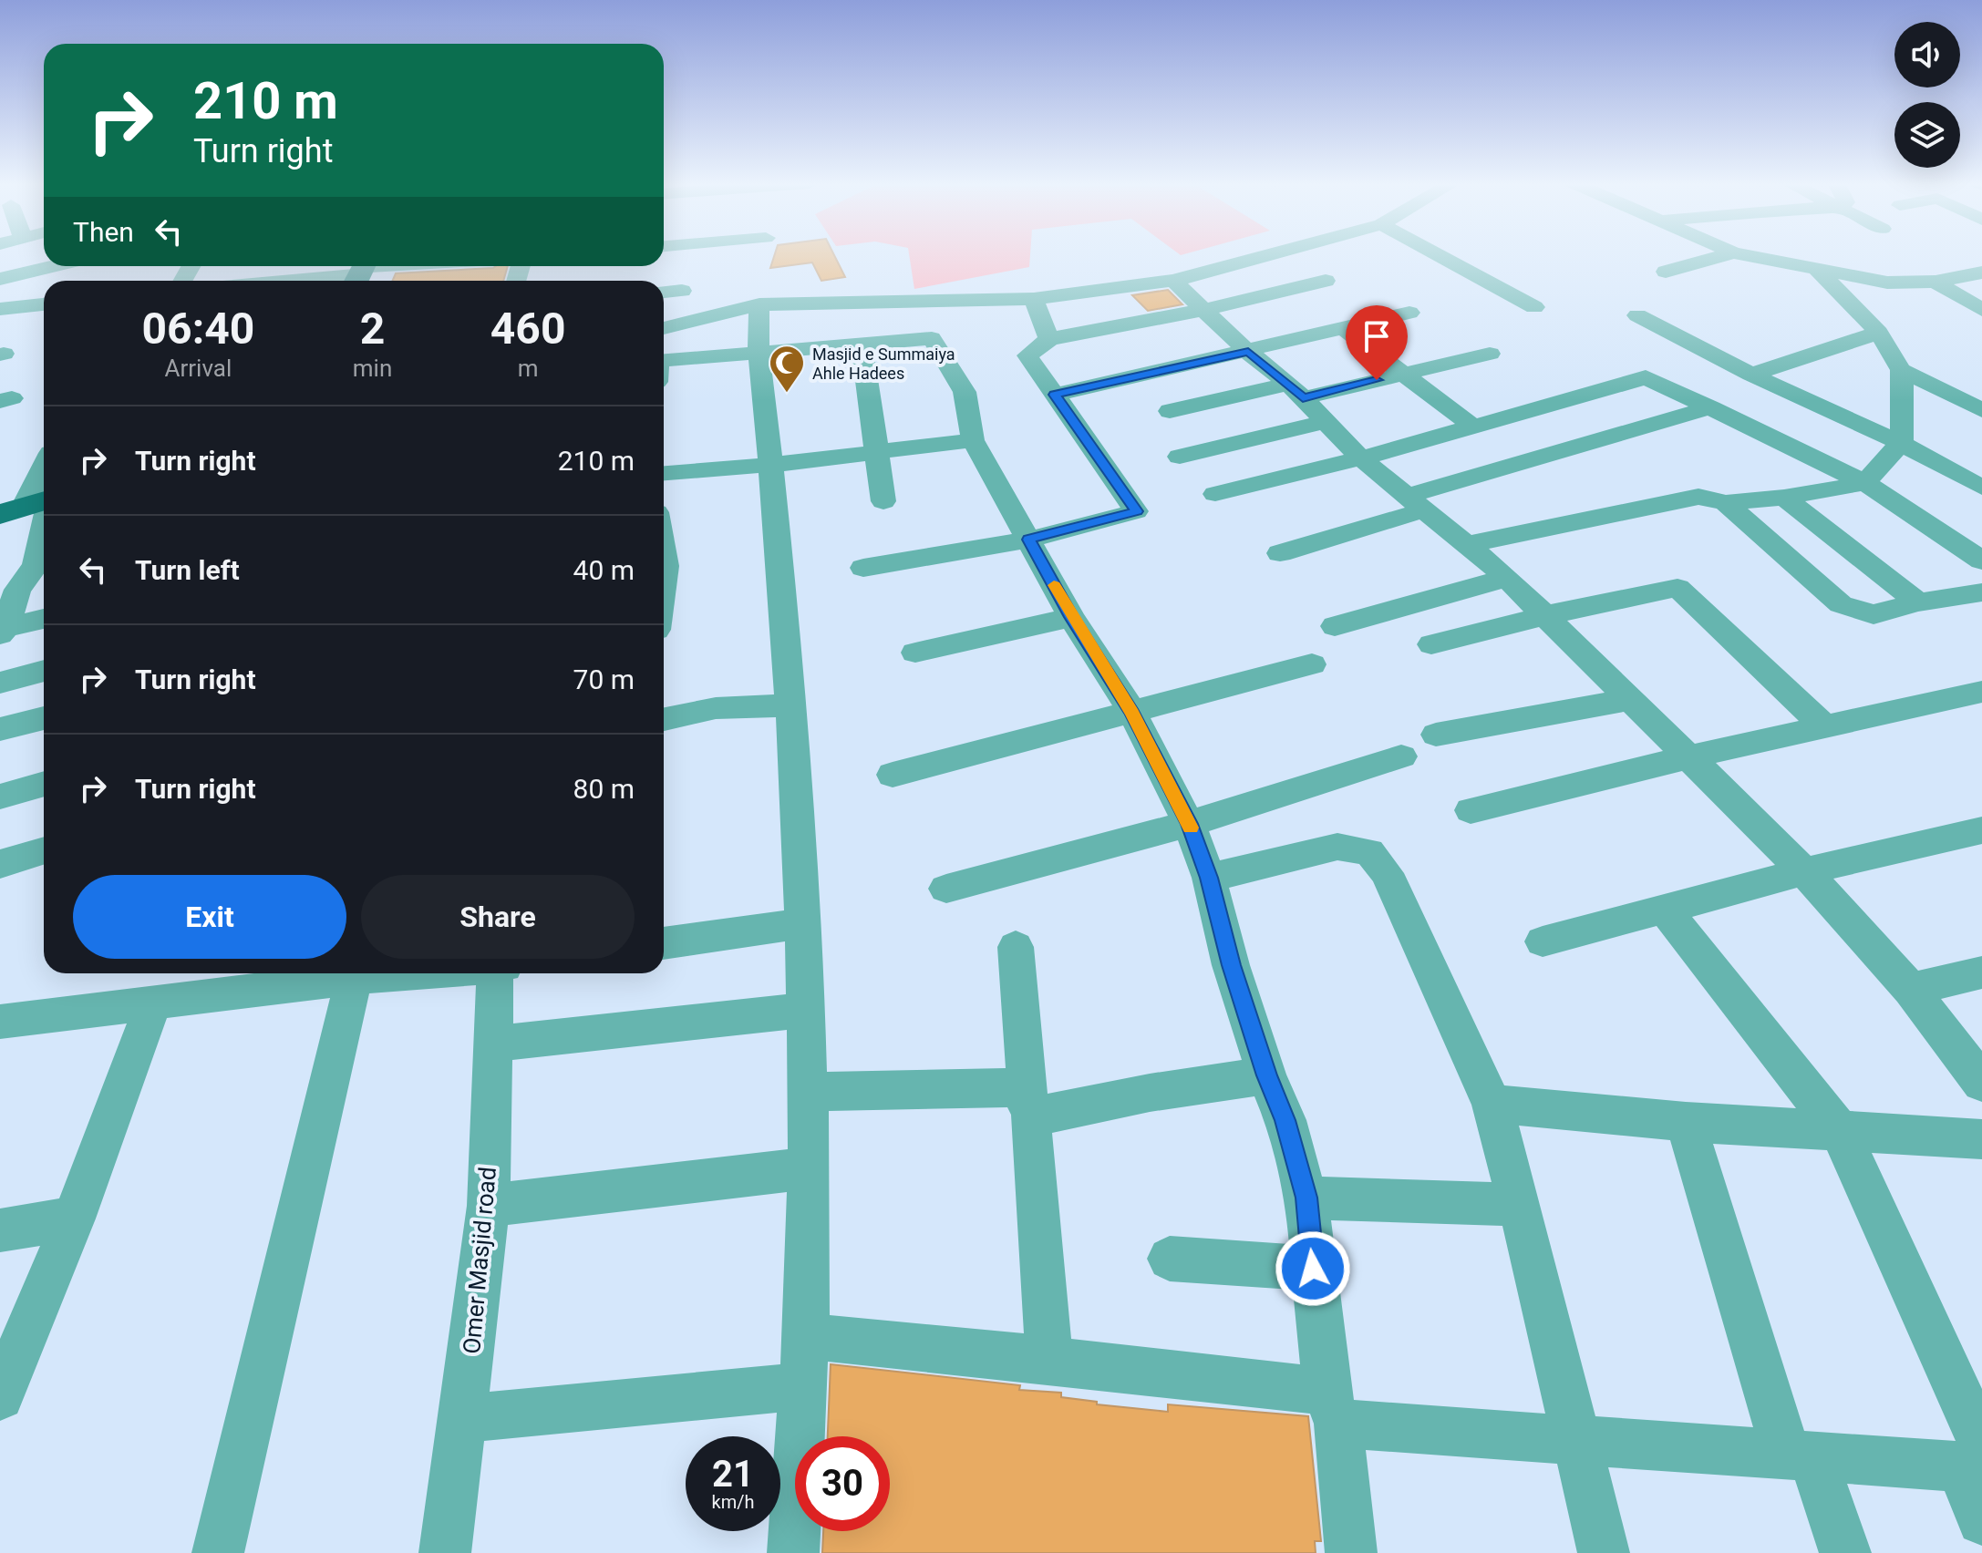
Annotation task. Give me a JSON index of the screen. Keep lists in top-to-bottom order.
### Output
{
  "streets": {
    "street": ["Omer Masjid road"]
  },
  "places": {
    "mosque": ["Masjid e Summaiya Ahle Hadees"]
  },
  "page": {
    "turn": ["210 m", "Turn right"],
    "then": "Then",
    "eta": [
      "06:40",
      "Arrival",
      "2",
      "min",
      "460",
      "m"
    ],
    "list": [
      {
        "name": "Turn right",
        "value": "210 m"
      },
      {
        "name": "Turn left",
        "value": "40 m"
      },
      {
        "name": "Turn right",
        "value": "70 m"
      },
      {
        "name": "Turn right",
        "value": "80 m"
      }
    ],
    "buttons": ["Exit", "Share"],
    "speed": "21 km/h",
    "limit": "30"
  }
}
